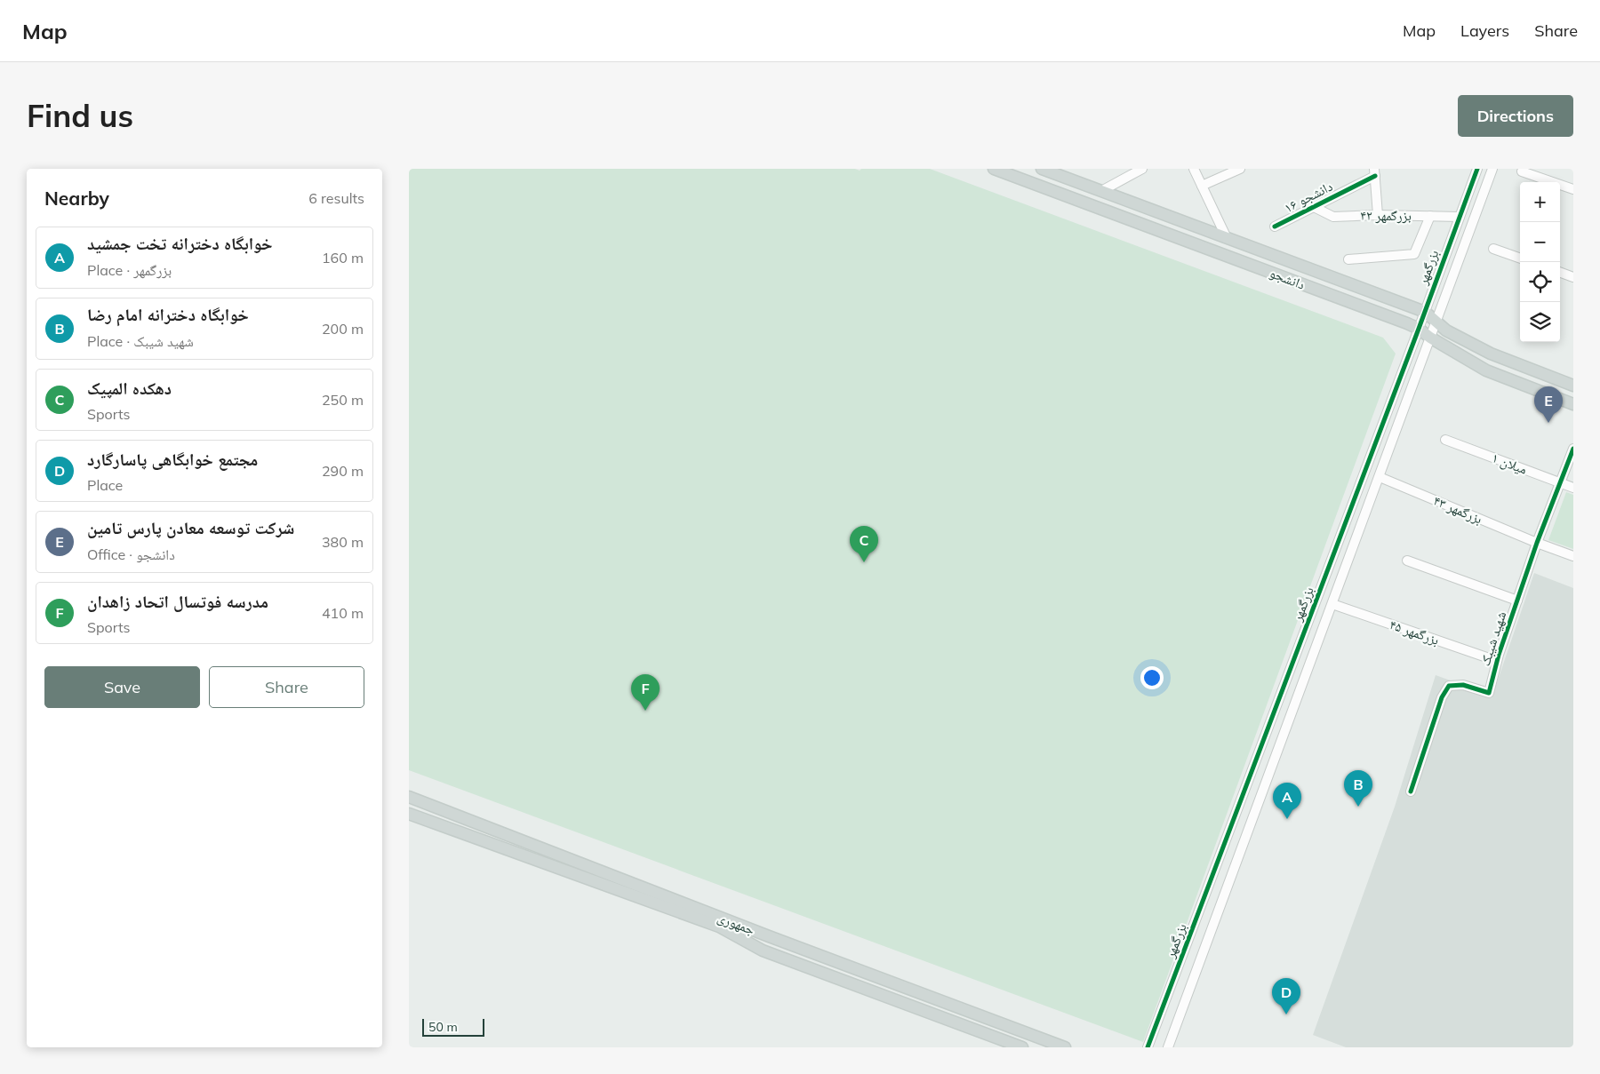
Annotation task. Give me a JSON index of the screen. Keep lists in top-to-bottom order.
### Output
{
  "streets": {
    "main road": ["دانشجو", "جمهوری"],
    "street": [
      "دانشجو ۱۶",
      "بزرگمهر ۴۲",
      "بزرگمهر",
      "میلان ۱",
      "بزرگمهر ۴۳",
      "بزرگمهر ۴۵",
      "شهید شیبک"
    ]
  },
  "crossings": [
    ["دانشجو ۱۶", "بزرگمهر ۴۲"],
    ["بزرگمهر ۴۲", "بزرگمهر"],
    ["بزرگمهر", "دانشجو"],
    ["بزرگمهر", "بزرگمهر ۴۳"],
    ["بزرگمهر", "بزرگمهر ۴۵"],
    ["میلان ۱", "شهید شیبک"],
    ["بزرگمهر ۴۳", "شهید شیبک"],
    ["بزرگمهر ۴۵", "شهید شیبک"]
  ],
  "scale_bar": "50 m",
  "page": {
    "header": "Map",
    "nav": ["Map", "Layers", "Share"],
    "buttons": [
      "Directions",
      ["Save", "Share"]
    ],
    "title": "Find us",
    "heading": ["Nearby", "6 results"],
    "map_buttons": ["+", "−"],
    "list": [
      {
        "mark": "A",
        "name": "خوابگاه دخترانه تخت جمشید",
        "note": "Place · بزرگمهر",
        "value": "160 m"
      },
      {
        "mark": "B",
        "name": "خوابگاه دخترانه امام رضا",
        "note": "Place · شهید شیبک",
        "value": "200 m"
      },
      {
        "mark": "C",
        "name": "دهکده المپیک",
        "note": "Sports",
        "value": "250 m"
      },
      {
        "mark": "D",
        "name": "مجتمع خوابگاهی پاسارگارد",
        "note": "Place",
        "value": "290 m"
      },
      {
        "mark": "E",
        "name": "شرکت توسعه معادن پارس تامین",
        "note": "Office · دانشجو",
        "value": "380 m"
      },
      {
        "mark": "F",
        "name": "مدرسه فوتسال اتحاد زاهدان",
        "note": "Sports",
        "value": "410 m"
      }
    ],
    "pins": [
      "E",
      "C",
      "F",
      "B",
      "A",
      "D"
    ],
    "scale": "50 m"
  }
}
